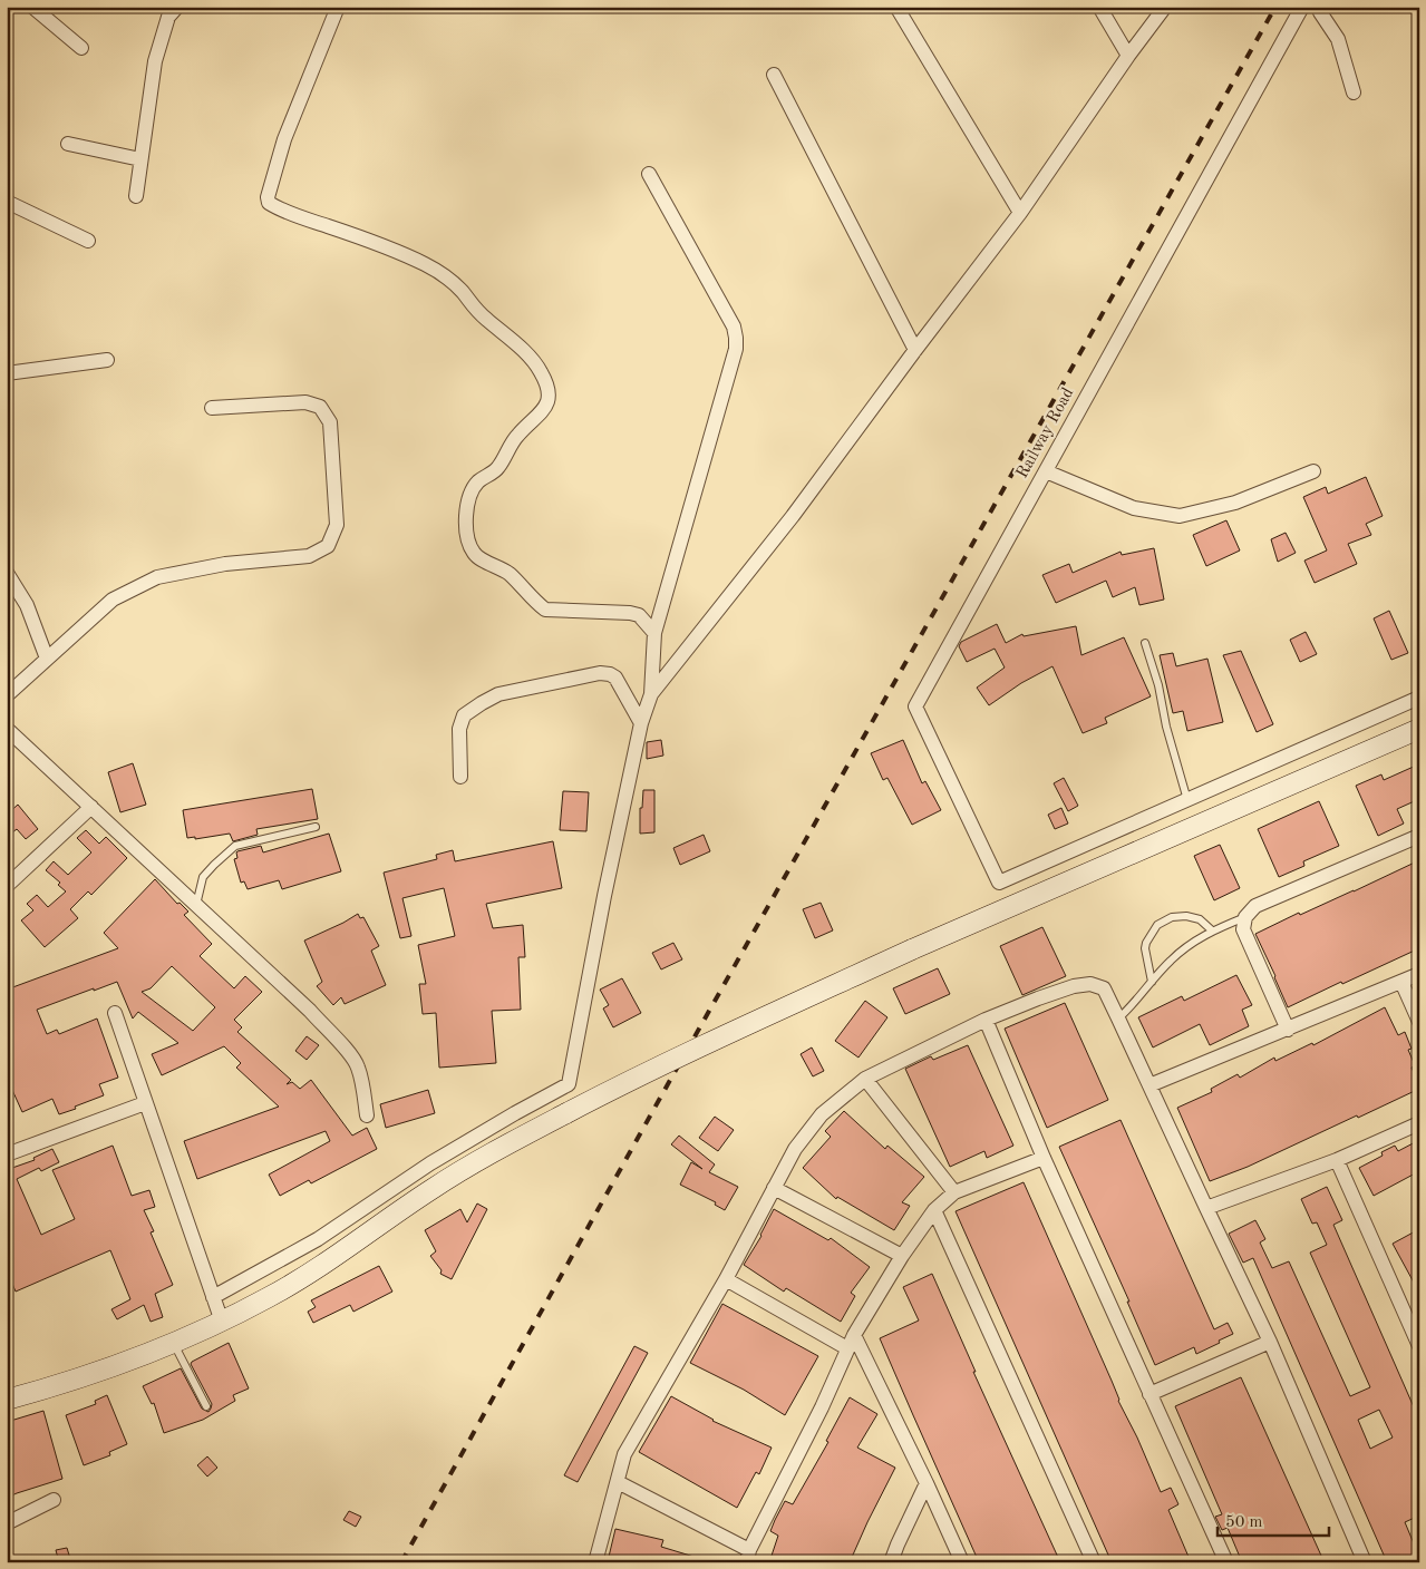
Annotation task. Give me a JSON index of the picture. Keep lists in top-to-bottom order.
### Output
{
  "streets": {
    "street": ["Railway Road"]
  },
  "scale_bar": "50 m"
}
